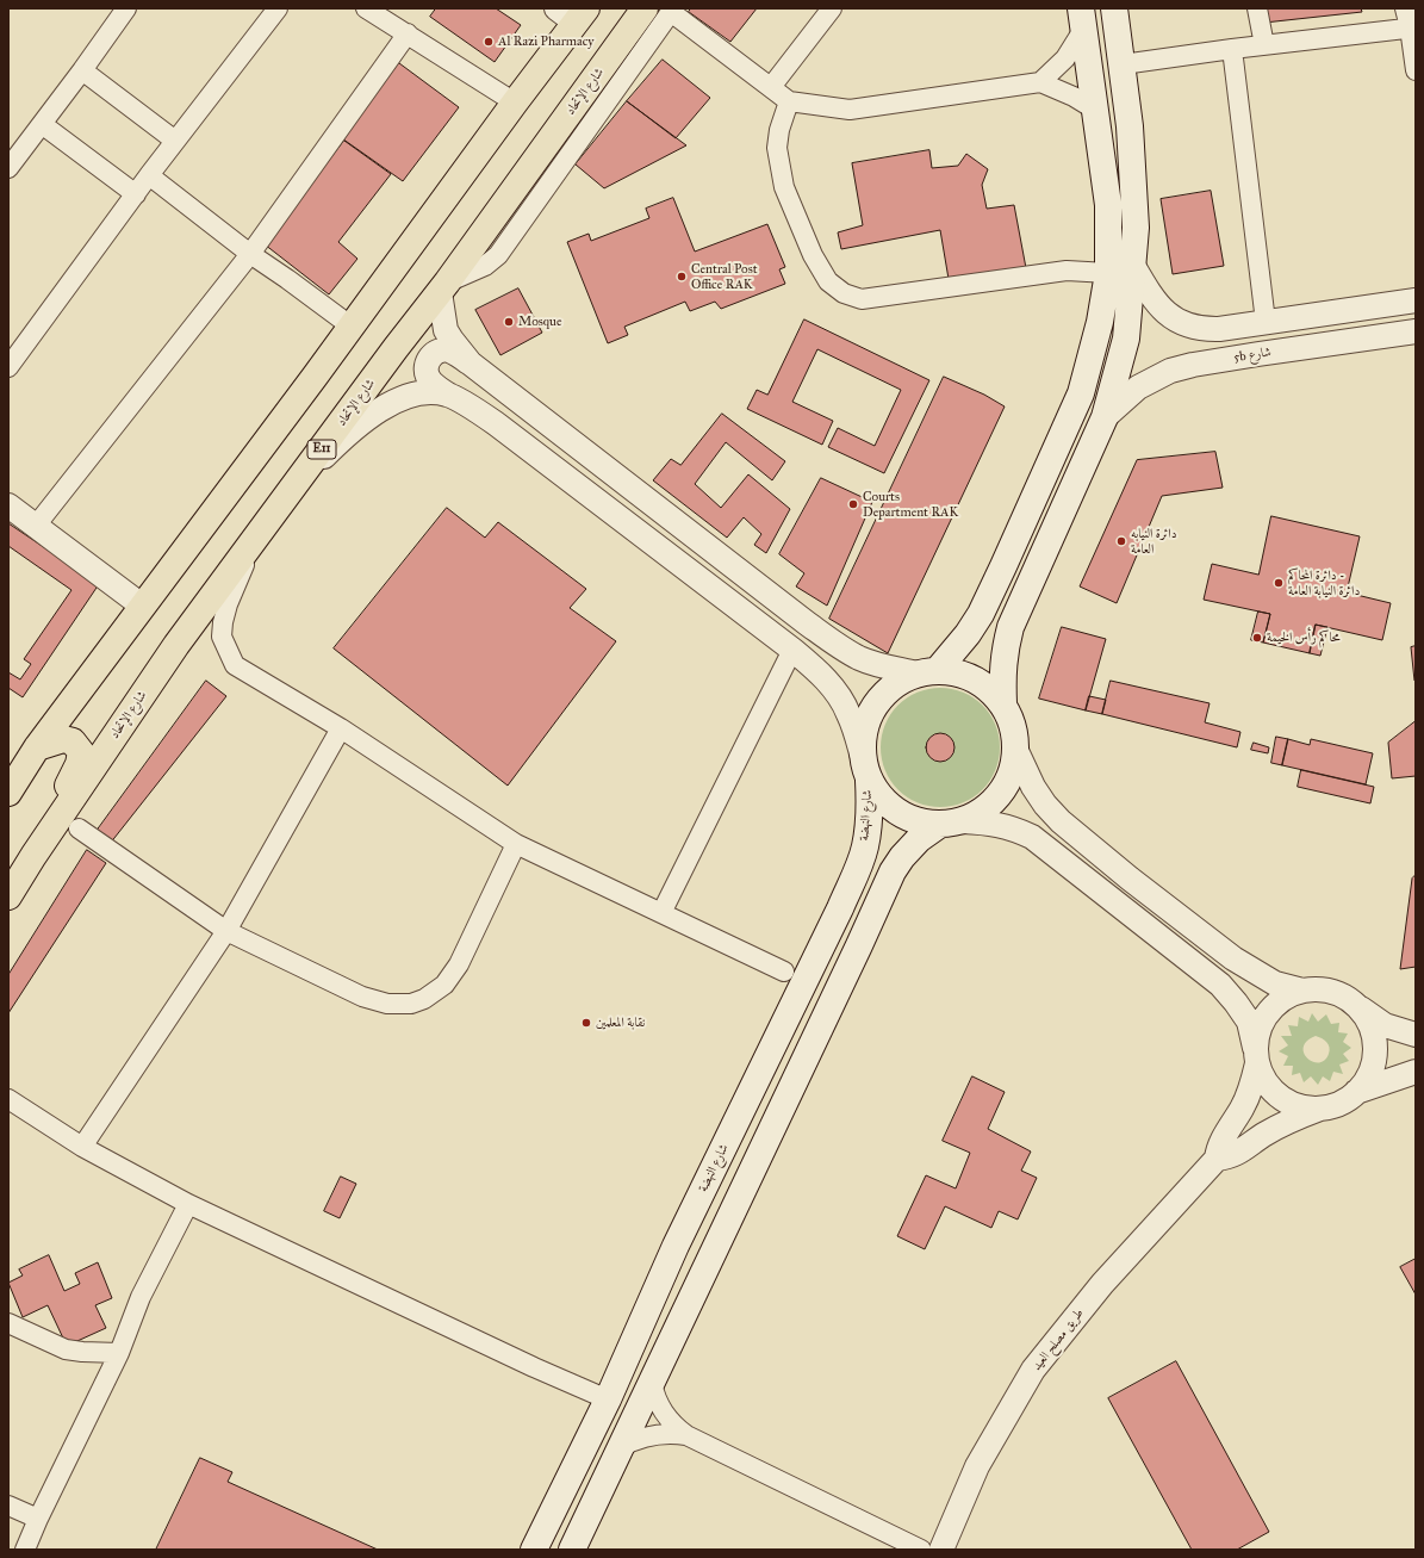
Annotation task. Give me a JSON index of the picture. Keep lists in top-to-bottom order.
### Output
{
  "streets": {
    "main road": ["شارع الإتحاد", "E11", "شارع النهضة"],
    "street": ["5b شارع", "طريق مصلح العيد"]
  },
  "places": [
    "Al Razi Pharmacy",
    "Central Post Office RAK",
    "Mosque",
    "Courts Department RAK",
    "دائرة النيابه العامة",
    "دائرة المحاكم - دائرة النيابة العامة",
    "محاكم رأس الخيمة",
    "نقابة المعلمين"
  ]
}
